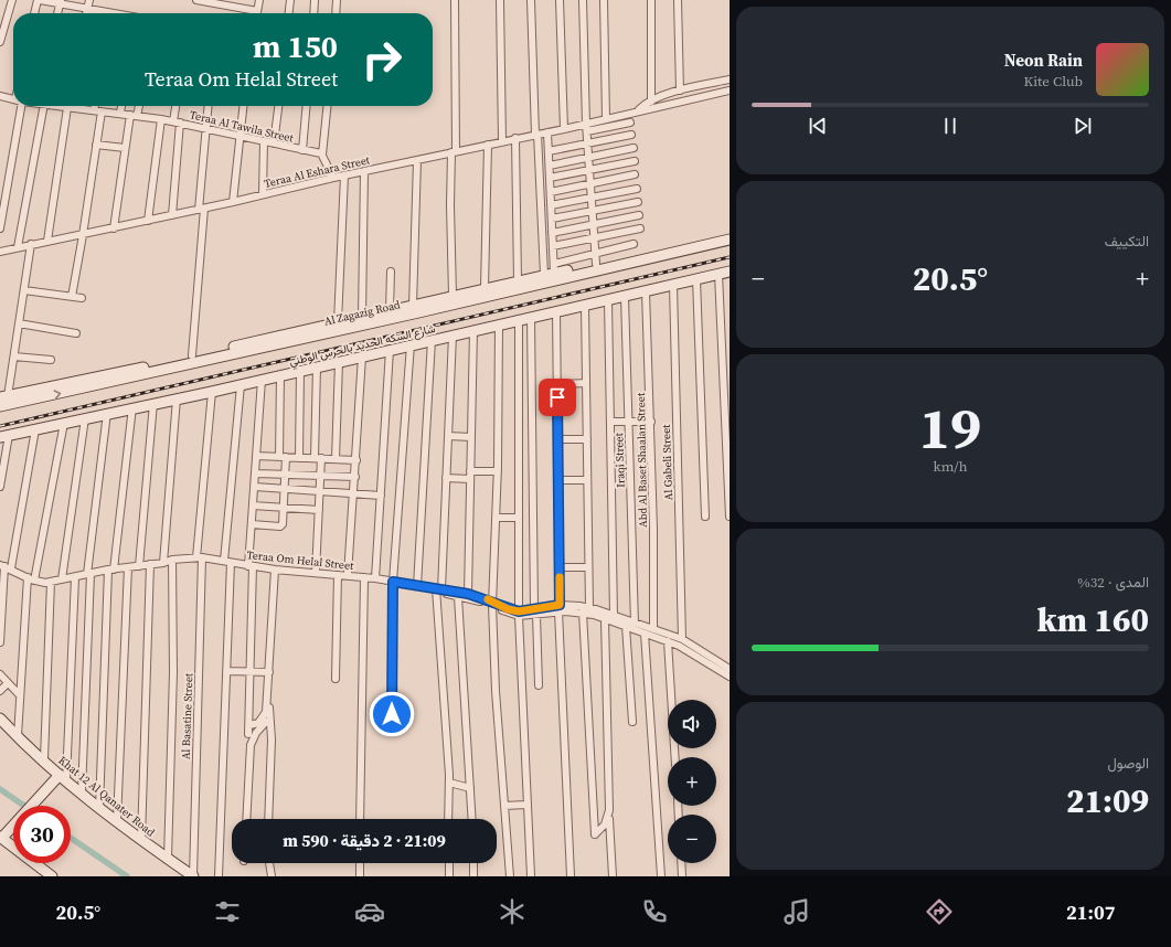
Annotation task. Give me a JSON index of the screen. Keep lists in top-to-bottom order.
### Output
{
  "streets": {
    "main road": ["Al Zagazig Road", "شارع السكه الحديد بالحرس الوطني", "Khat 12 Al Qanater Road"],
    "street": [
      "Teraa Al Tawila Street",
      "Teraa Al Eshara Street",
      "Iraqi Street",
      "Abd Al Baset Shaalan Street",
      "Al Gabeli Street",
      "Teraa Om Helal Street",
      "Al Basatine Street"
    ]
  },
  "crossings": [
    ["شارع السكه الحديد بالحرس الوطني", "Iraqi Street"],
    ["شارع السكه الحديد بالحرس الوطني", "Abd Al Baset Shaalan Street"],
    ["شارع السكه الحديد بالحرس الوطني", "Al Gabeli Street"],
    ["شارع السكه الحديد بالحرس الوطني", "Al Basatine Street"],
    ["Iraqi Street", "Teraa Om Helal Street"],
    ["Abd Al Baset Shaalan Street", "Teraa Om Helal Street"],
    ["Al Gabeli Street", "Teraa Om Helal Street"],
    ["Teraa Om Helal Street", "Al Basatine Street"],
    ["Al Basatine Street", "Khat 12 Al Qanater Road"]
  ],
  "page": {
    "turn": ["150 m", "Teraa Om Helal Street"],
    "song": ["Neon Rain", "Kite Club"],
    "tile": [
      "التكييف",
      ["19", "km/h"],
      ["المدى · 32%", "160 km"],
      ["الوصول", "21:09"]
    ],
    "heat": ["−", "20.5°", "+"],
    "map_buttons": ["+", "−"],
    "limit": "30",
    "trip": "21:09 · 2 دقيقة · 590 m",
    "tabs": ["21:07", "20.5°"]
  }
}
